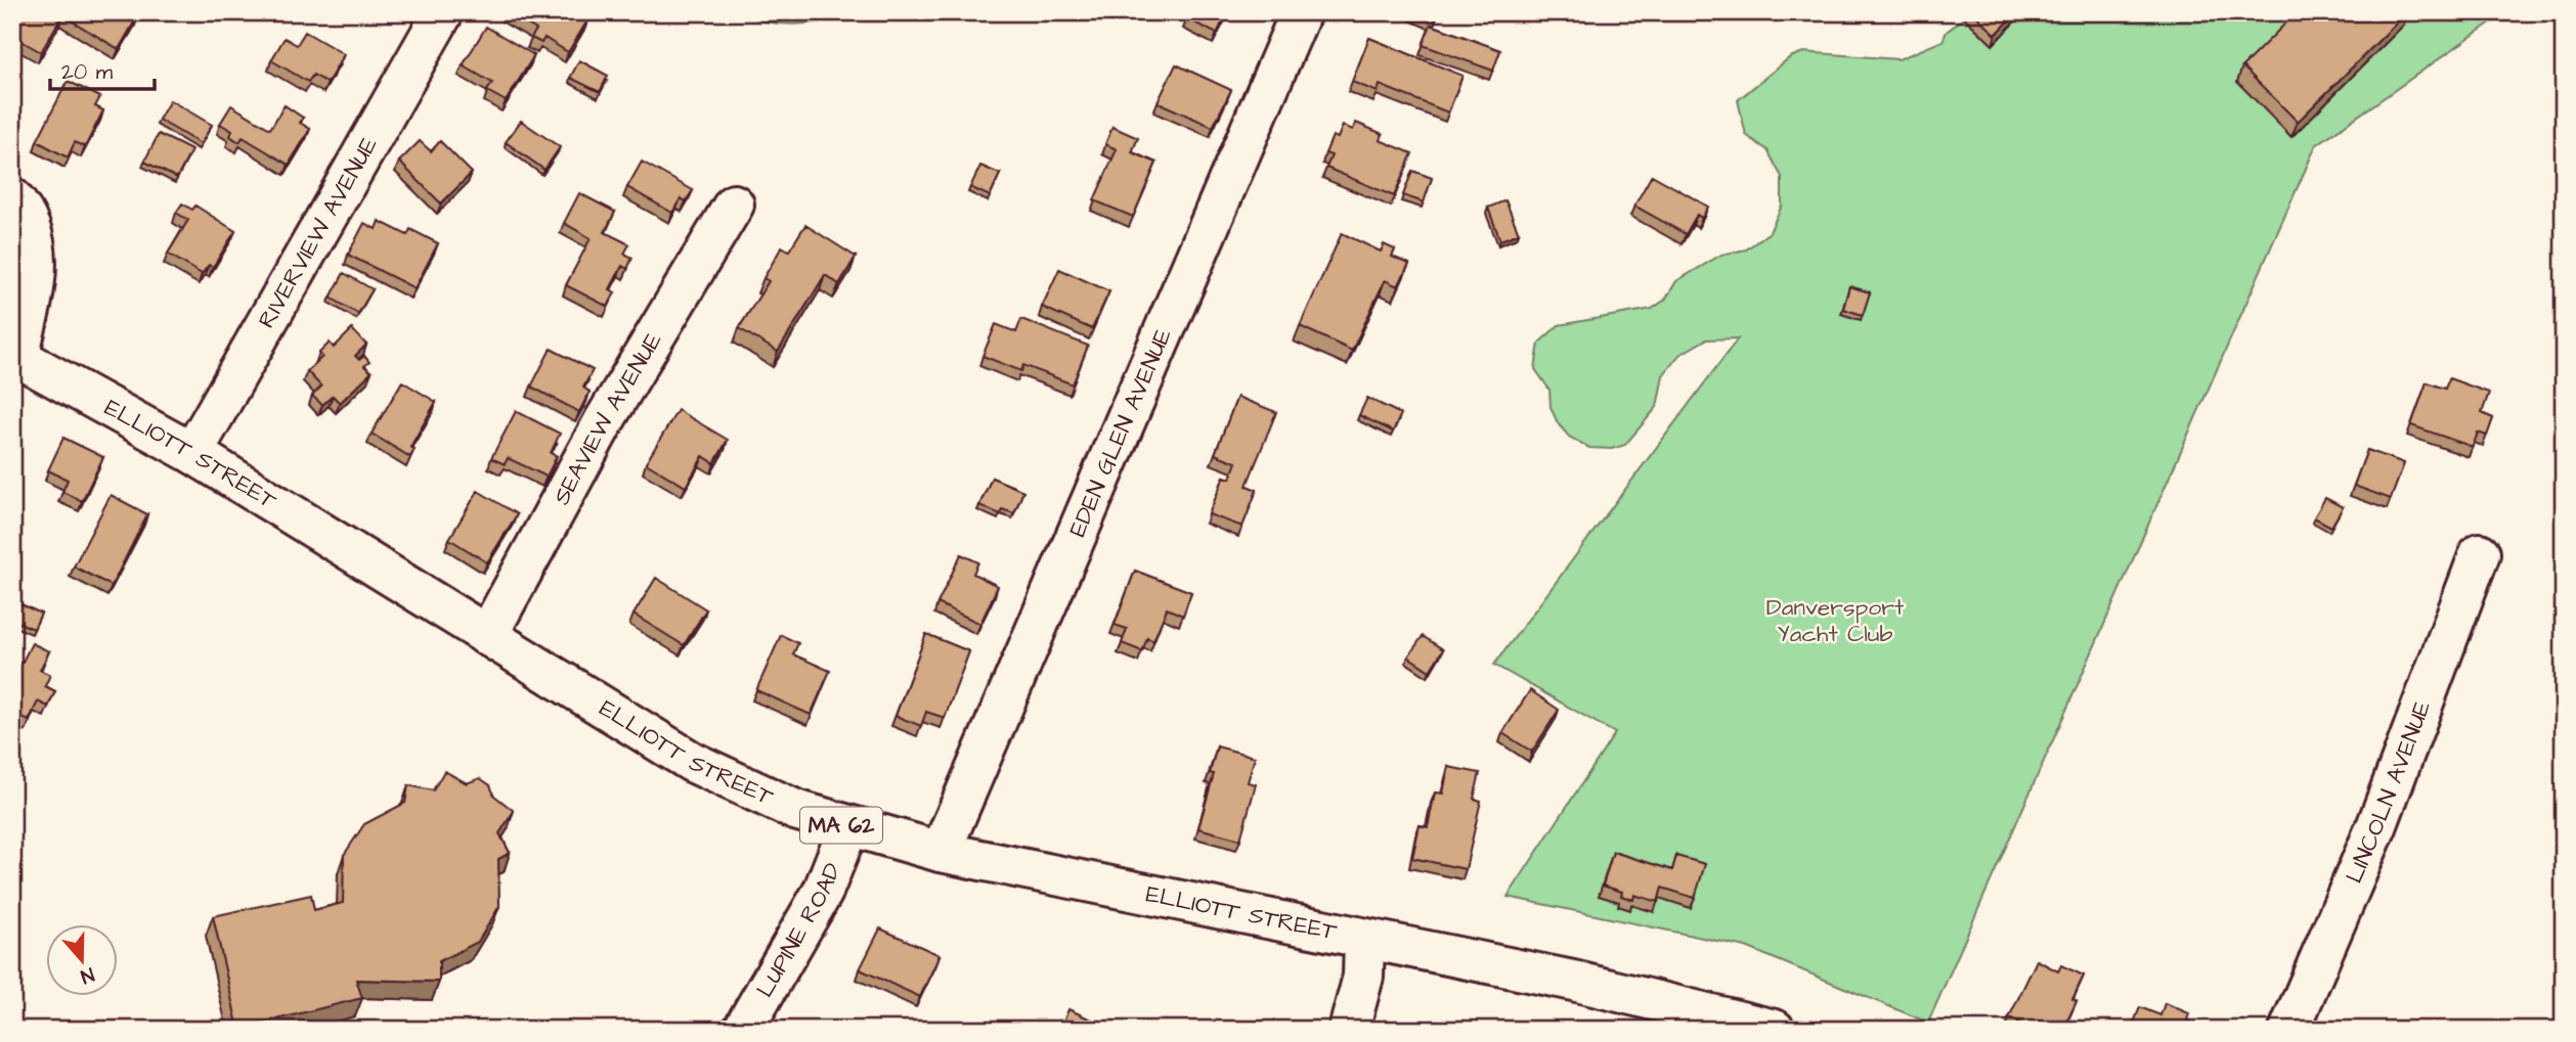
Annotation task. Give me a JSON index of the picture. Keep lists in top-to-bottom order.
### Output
{
  "streets": {
    "street": [
      "RIVERVIEW AVENUE",
      "SEAVIEW AVENUE",
      "EDEN GLEN AVENUE",
      "ELLIOTT STREET",
      "LINCOLN AVENUE",
      "MA 62",
      "LUPINE ROAD"
    ]
  },
  "crossings": [
    ["RIVERVIEW AVENUE", "ELLIOTT STREET"],
    ["SEAVIEW AVENUE", "ELLIOTT STREET"],
    ["EDEN GLEN AVENUE", "ELLIOTT STREET"],
    ["ELLIOTT STREET", "LUPINE ROAD"]
  ],
  "parks": ["Danversport Yacht Club"],
  "scale_bar": "20 m",
  "north": "bottom"
}
